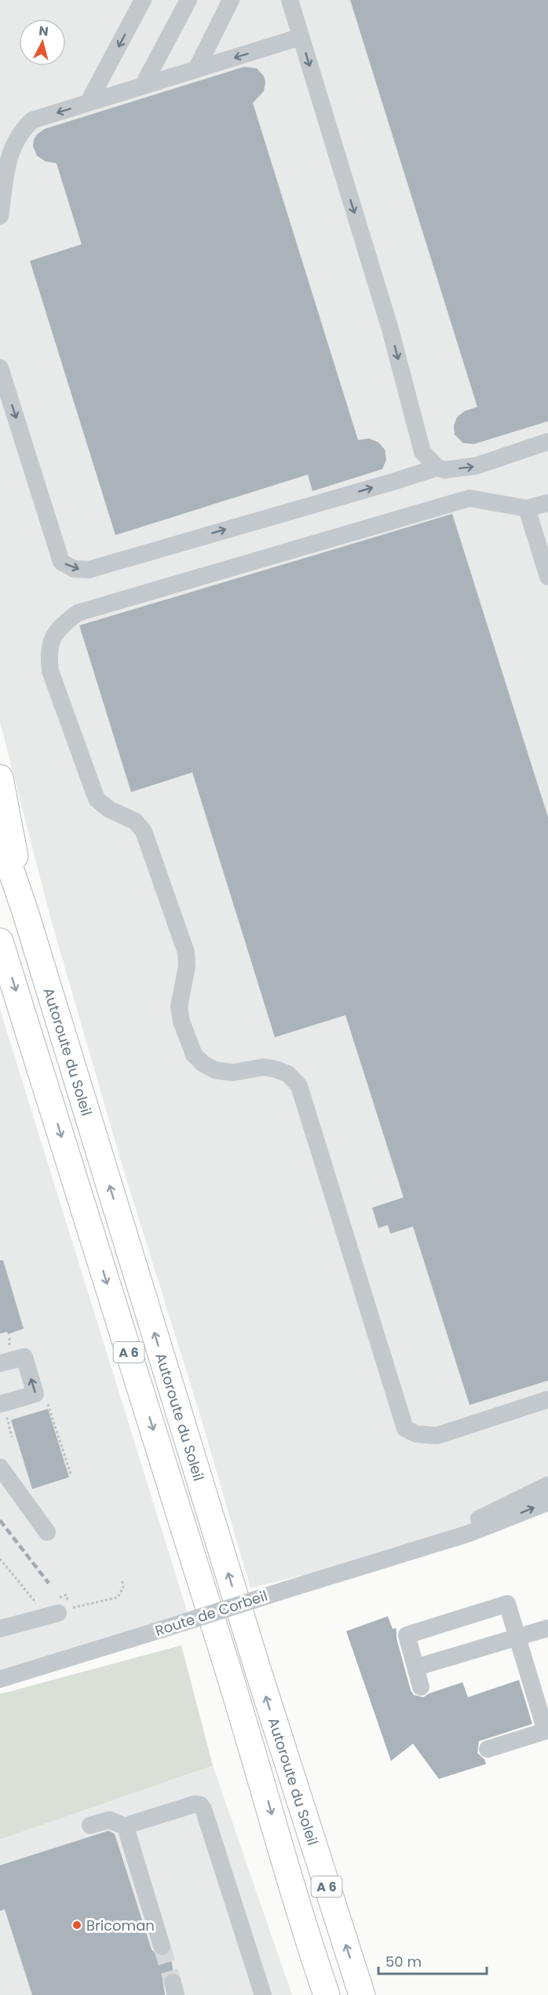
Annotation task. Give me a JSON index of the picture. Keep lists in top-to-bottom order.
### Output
{
  "streets": {
    "highway": ["Autoroute du Soleil", "A 6"],
    "street": ["Route de Corbeil"]
  },
  "places": ["Bricoman"],
  "scale_bar": "50 m",
  "north": "top"
}
